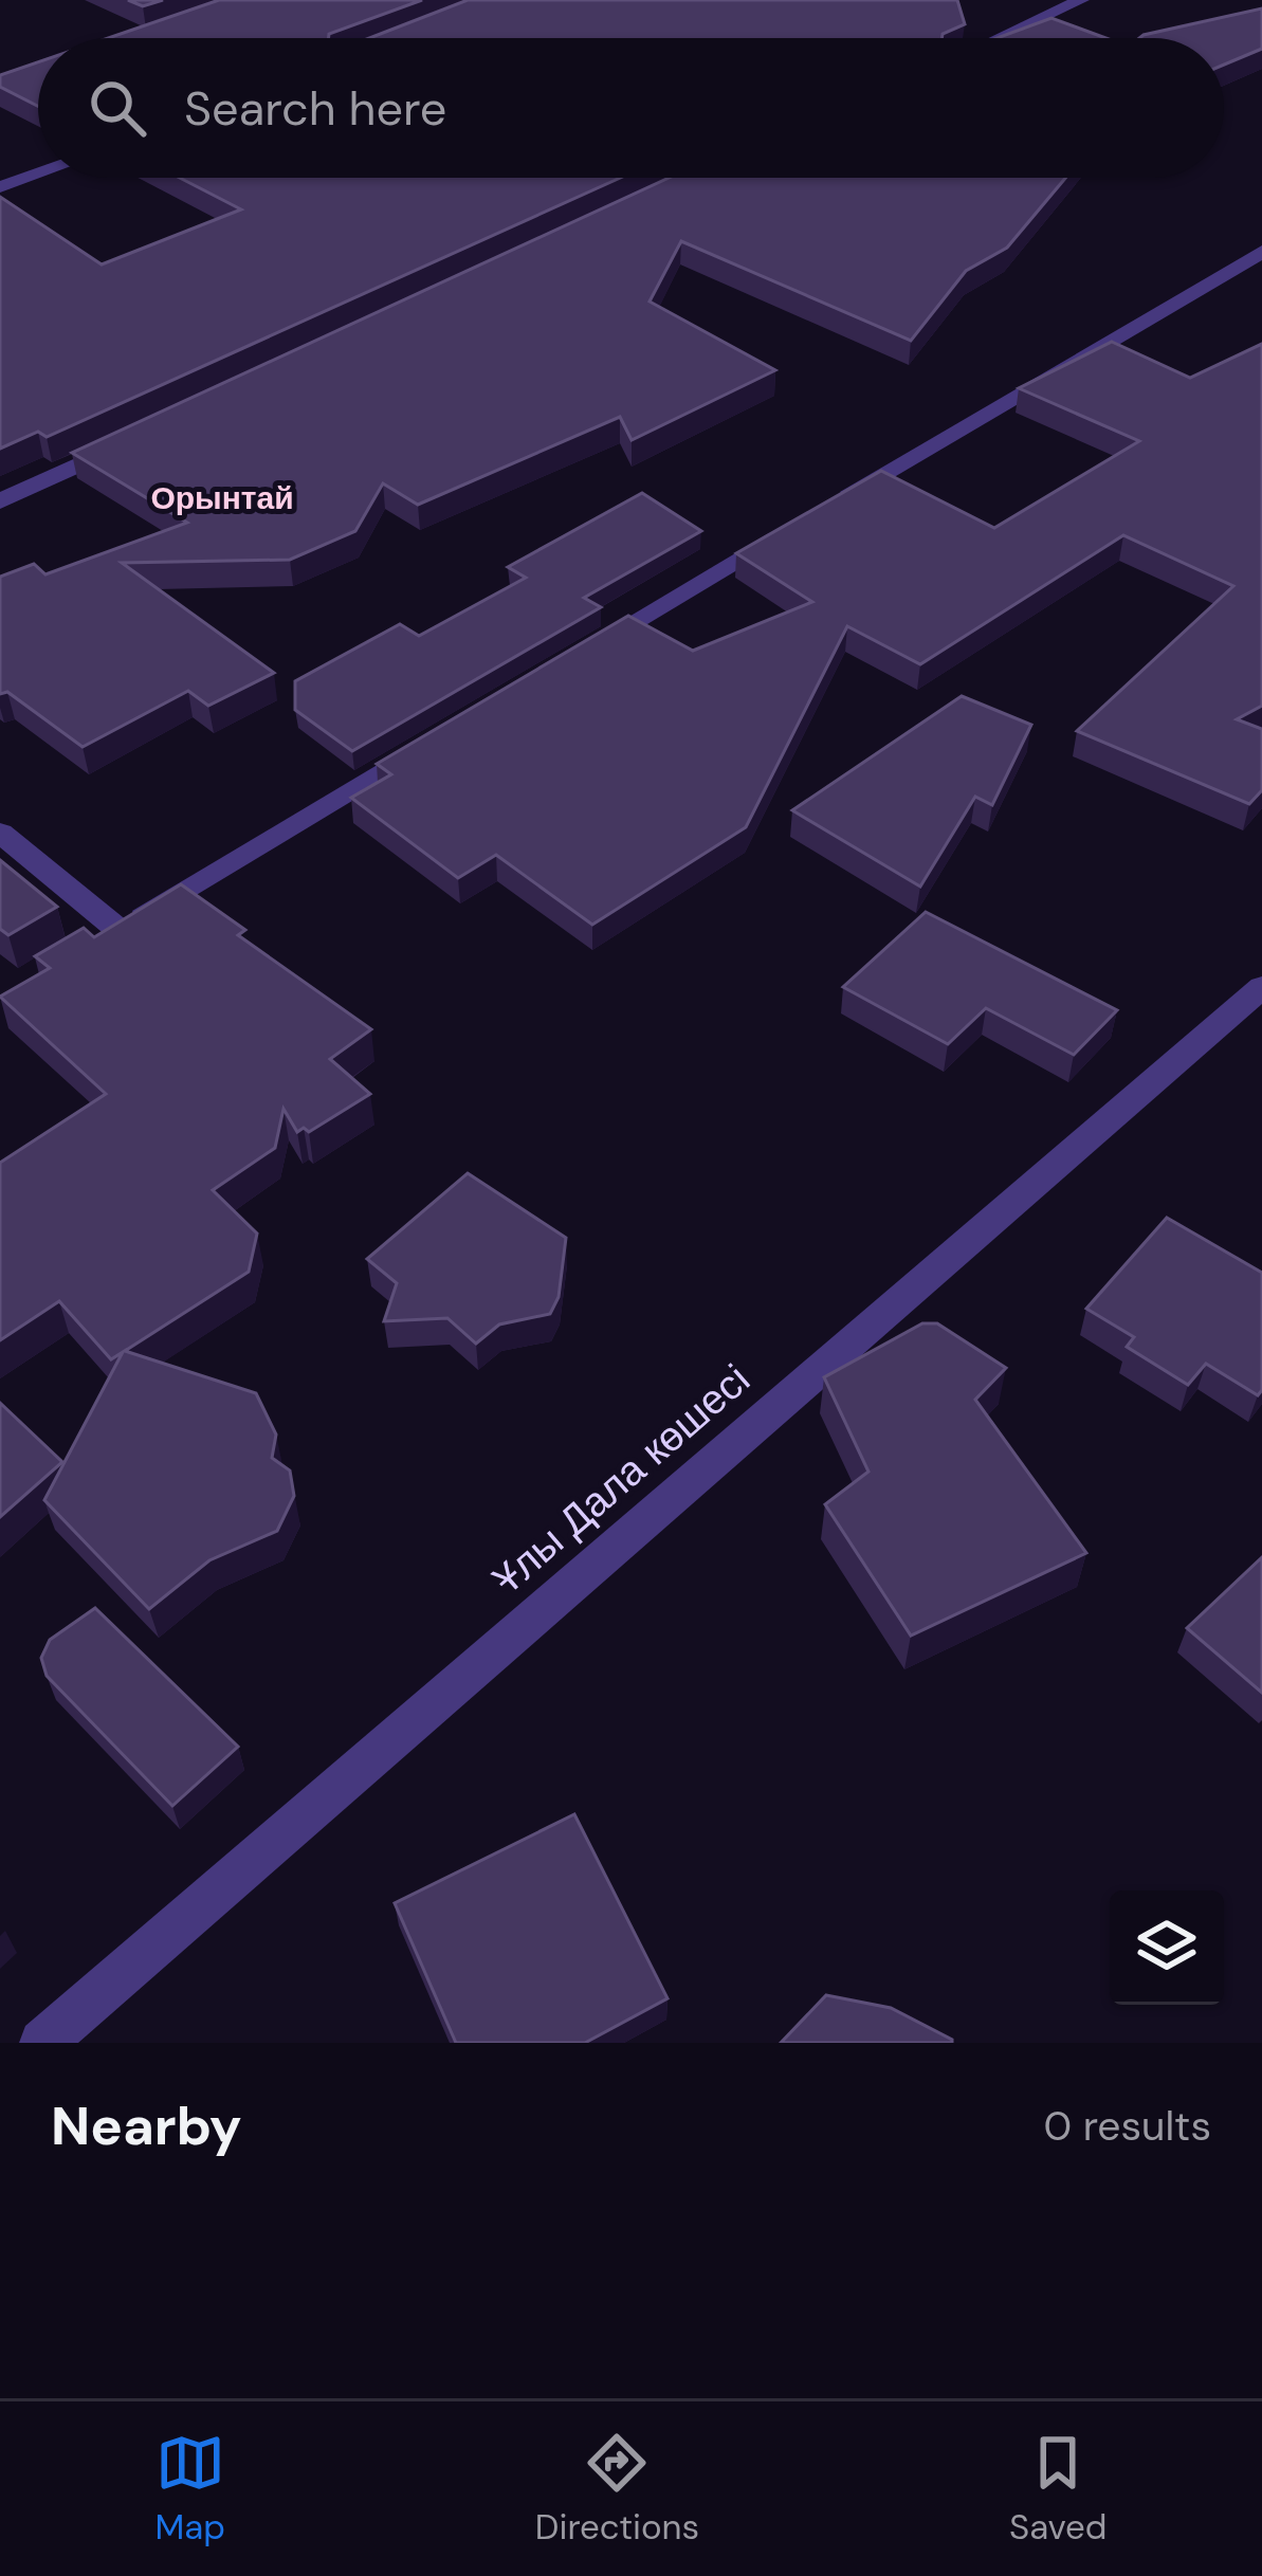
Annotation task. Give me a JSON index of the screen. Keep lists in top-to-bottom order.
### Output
{
  "streets": {
    "street": ["Ұлы Дала көшесі"]
  },
  "districts": ["Орынтай"],
  "page": {
    "search": "Search here",
    "heading": ["Nearby", "0 results"],
    "nav": ["Map", "Directions", "Saved"]
  }
}
